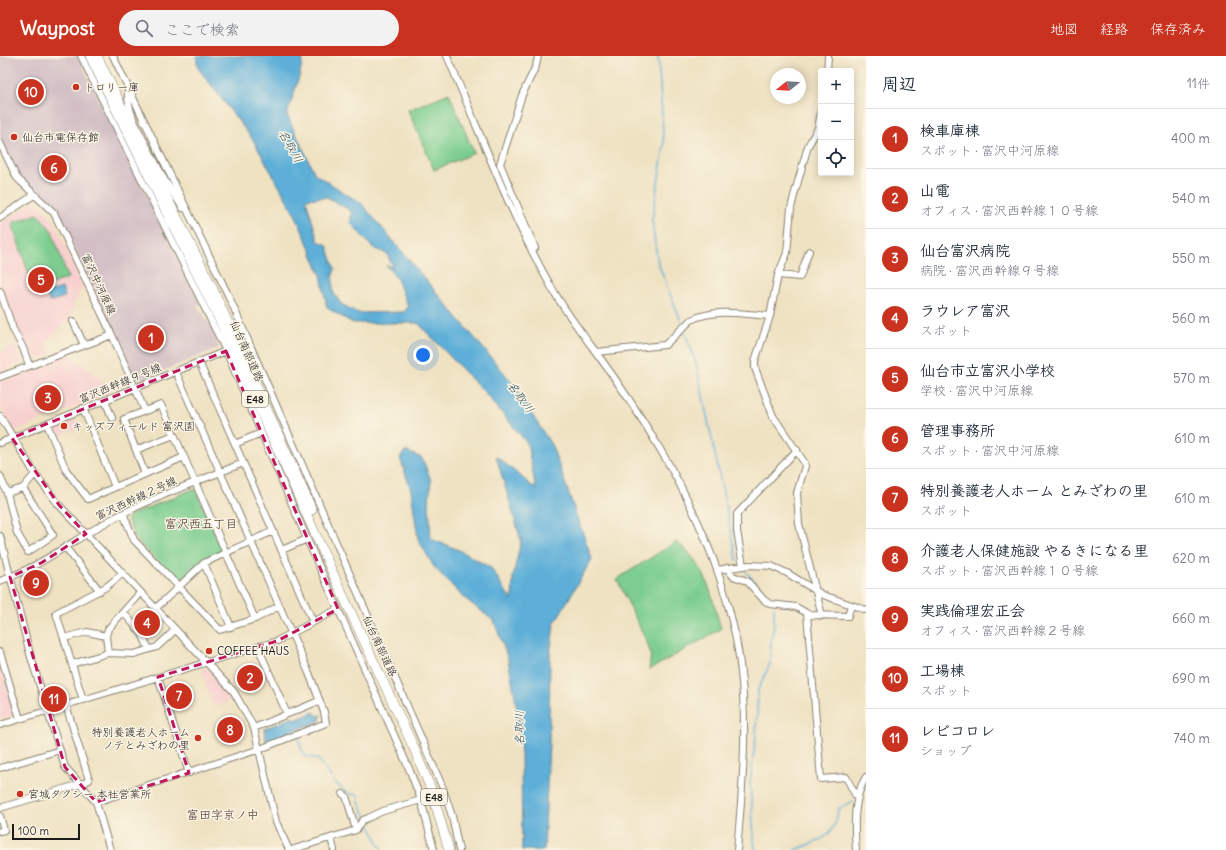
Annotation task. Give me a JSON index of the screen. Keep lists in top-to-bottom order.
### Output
{
  "streets": {
    "highway": ["仙台南部道路", "E48"],
    "street": ["富沢中河原線", "富沢西幹線９号線", "富沢西幹線２号線"]
  },
  "crossings": [
    ["富沢中河原線", "富沢西幹線９号線"]
  ],
  "districts": ["富沢西五丁目", "富田字京ノ中"],
  "water": ["名取川"],
  "places": [
    "トロリー庫",
    "仙台市電保存館",
    "キッズフィールド 富沢園",
    "COFFEE HAUS",
    "特別養護老人ホーム ノテとみざわの里",
    "宮城タクシー 本社営業所"
  ],
  "scale_bar": "100 m",
  "north": "left",
  "page": {
    "header": "Waypost",
    "search": "ここで検索",
    "nav": ["地図", "経路", "保存済み"],
    "heading": ["周辺", "11件"],
    "map_buttons": ["+", "−"],
    "pins": [
      "10",
      "6",
      "5",
      "1",
      "3",
      "9",
      "4",
      "2",
      "7",
      "11",
      "8"
    ],
    "list": [
      {
        "mark": "1",
        "name": "検車庫棟",
        "note": "スポット · 富沢中河原線",
        "value": "400 m"
      },
      {
        "mark": "2",
        "name": "山電",
        "note": "オフィス · 富沢西幹線１０号線",
        "value": "540 m"
      },
      {
        "mark": "3",
        "name": "仙台富沢病院",
        "note": "病院 · 富沢西幹線９号線",
        "value": "550 m"
      },
      {
        "mark": "4",
        "name": "ラウレア富沢",
        "note": "スポット",
        "value": "560 m"
      },
      {
        "mark": "5",
        "name": "仙台市立富沢小学校",
        "note": "学校 · 富沢中河原線",
        "value": "570 m"
      },
      {
        "mark": "6",
        "name": "管理事務所",
        "note": "スポット · 富沢中河原線",
        "value": "610 m"
      },
      {
        "mark": "7",
        "name": "特別養護老人ホーム とみざわの里",
        "note": "スポット",
        "value": "610 m"
      },
      {
        "mark": "8",
        "name": "介護老人保健施設 やるきになる里",
        "note": "スポット · 富沢西幹線１０号線",
        "value": "620 m"
      },
      {
        "mark": "9",
        "name": "実践倫理宏正会",
        "note": "オフィス · 富沢西幹線２号線",
        "value": "660 m"
      },
      {
        "mark": "10",
        "name": "工場棟",
        "note": "スポット",
        "value": "690 m"
      },
      {
        "mark": "11",
        "name": "レピコロレ",
        "note": "ショップ",
        "value": "740 m"
      }
    ],
    "scale": "100 m"
  }
}
